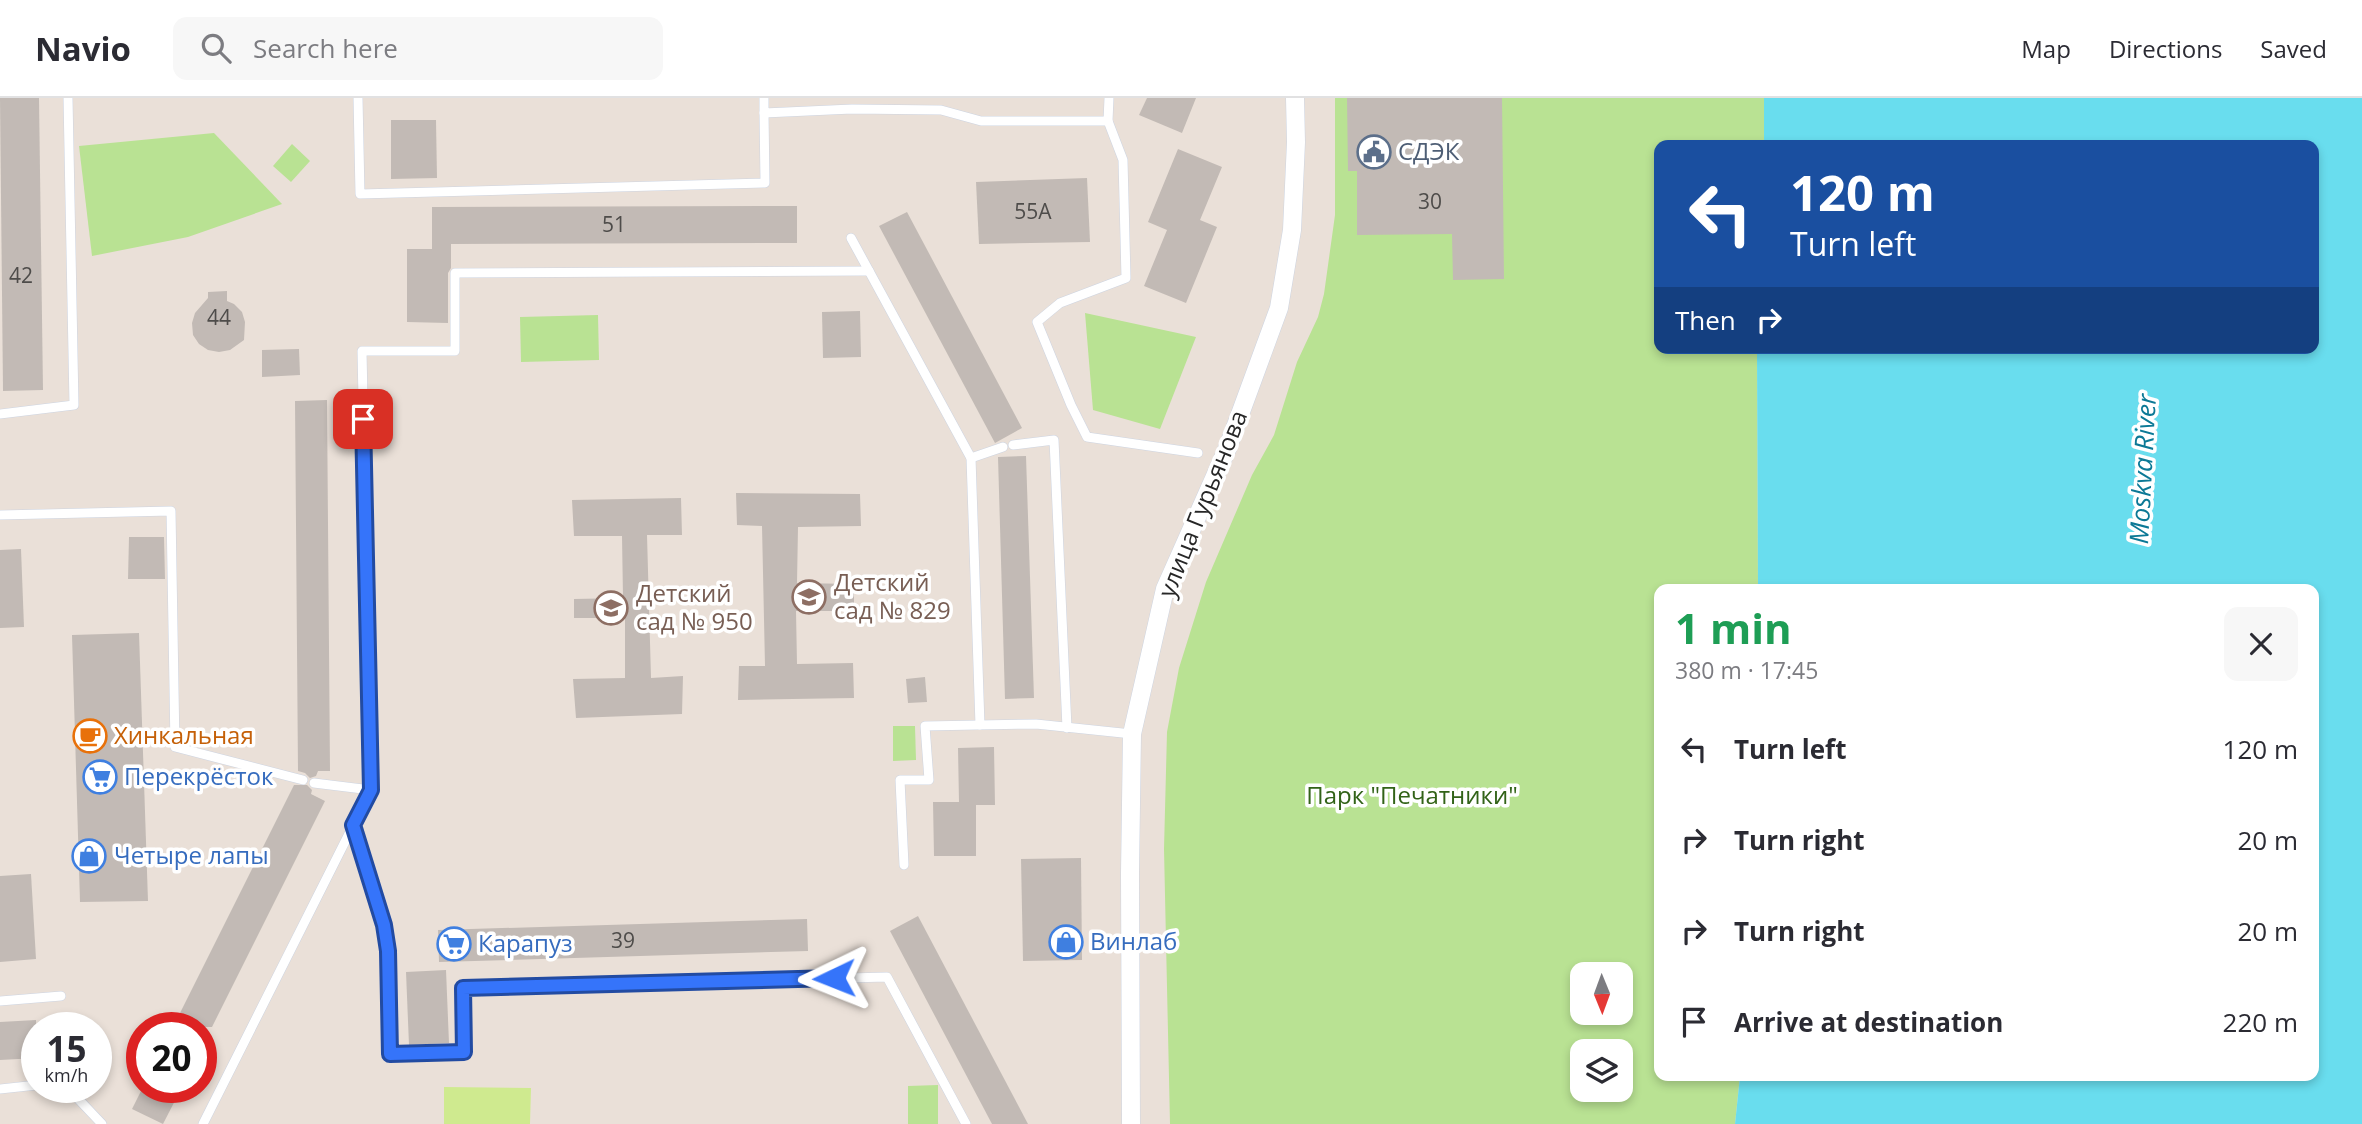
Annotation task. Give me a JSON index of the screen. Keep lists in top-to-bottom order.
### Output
{
  "streets": {
    "street": ["улица Гурьянова"]
  },
  "water": ["Moskva River"],
  "parks": ["Парк \"Печатники\""],
  "places": {
    "public building": ["СДЭК"],
    "school or university": ["Детский сад № 829", "Детский сад № 950"],
    "cafe": ["Хинкальная"],
    "supermarket": ["Перекрёсток", "Карапуз"],
    "shop": ["Четыре лапы", "Винлаб"]
  },
  "house_numbers": [
    "30",
    "55А",
    "51",
    "42",
    "44",
    "39"
  ],
  "north": "bottom",
  "page": {
    "header": "Navio",
    "search": "Search here",
    "nav": ["Map", "Directions", "Saved"],
    "turn": ["120 m", "Turn left"],
    "then": "Then",
    "heading": ["1 min", "380 m · 17:45"],
    "list": [
      {
        "name": "Turn left",
        "value": "120 m"
      },
      {
        "name": "Turn right",
        "value": "20 m"
      },
      {
        "name": "Turn right",
        "value": "20 m"
      },
      {
        "name": "Arrive at destination",
        "value": "220 m"
      }
    ],
    "speed": "15 km/h",
    "limit": "20"
  }
}
